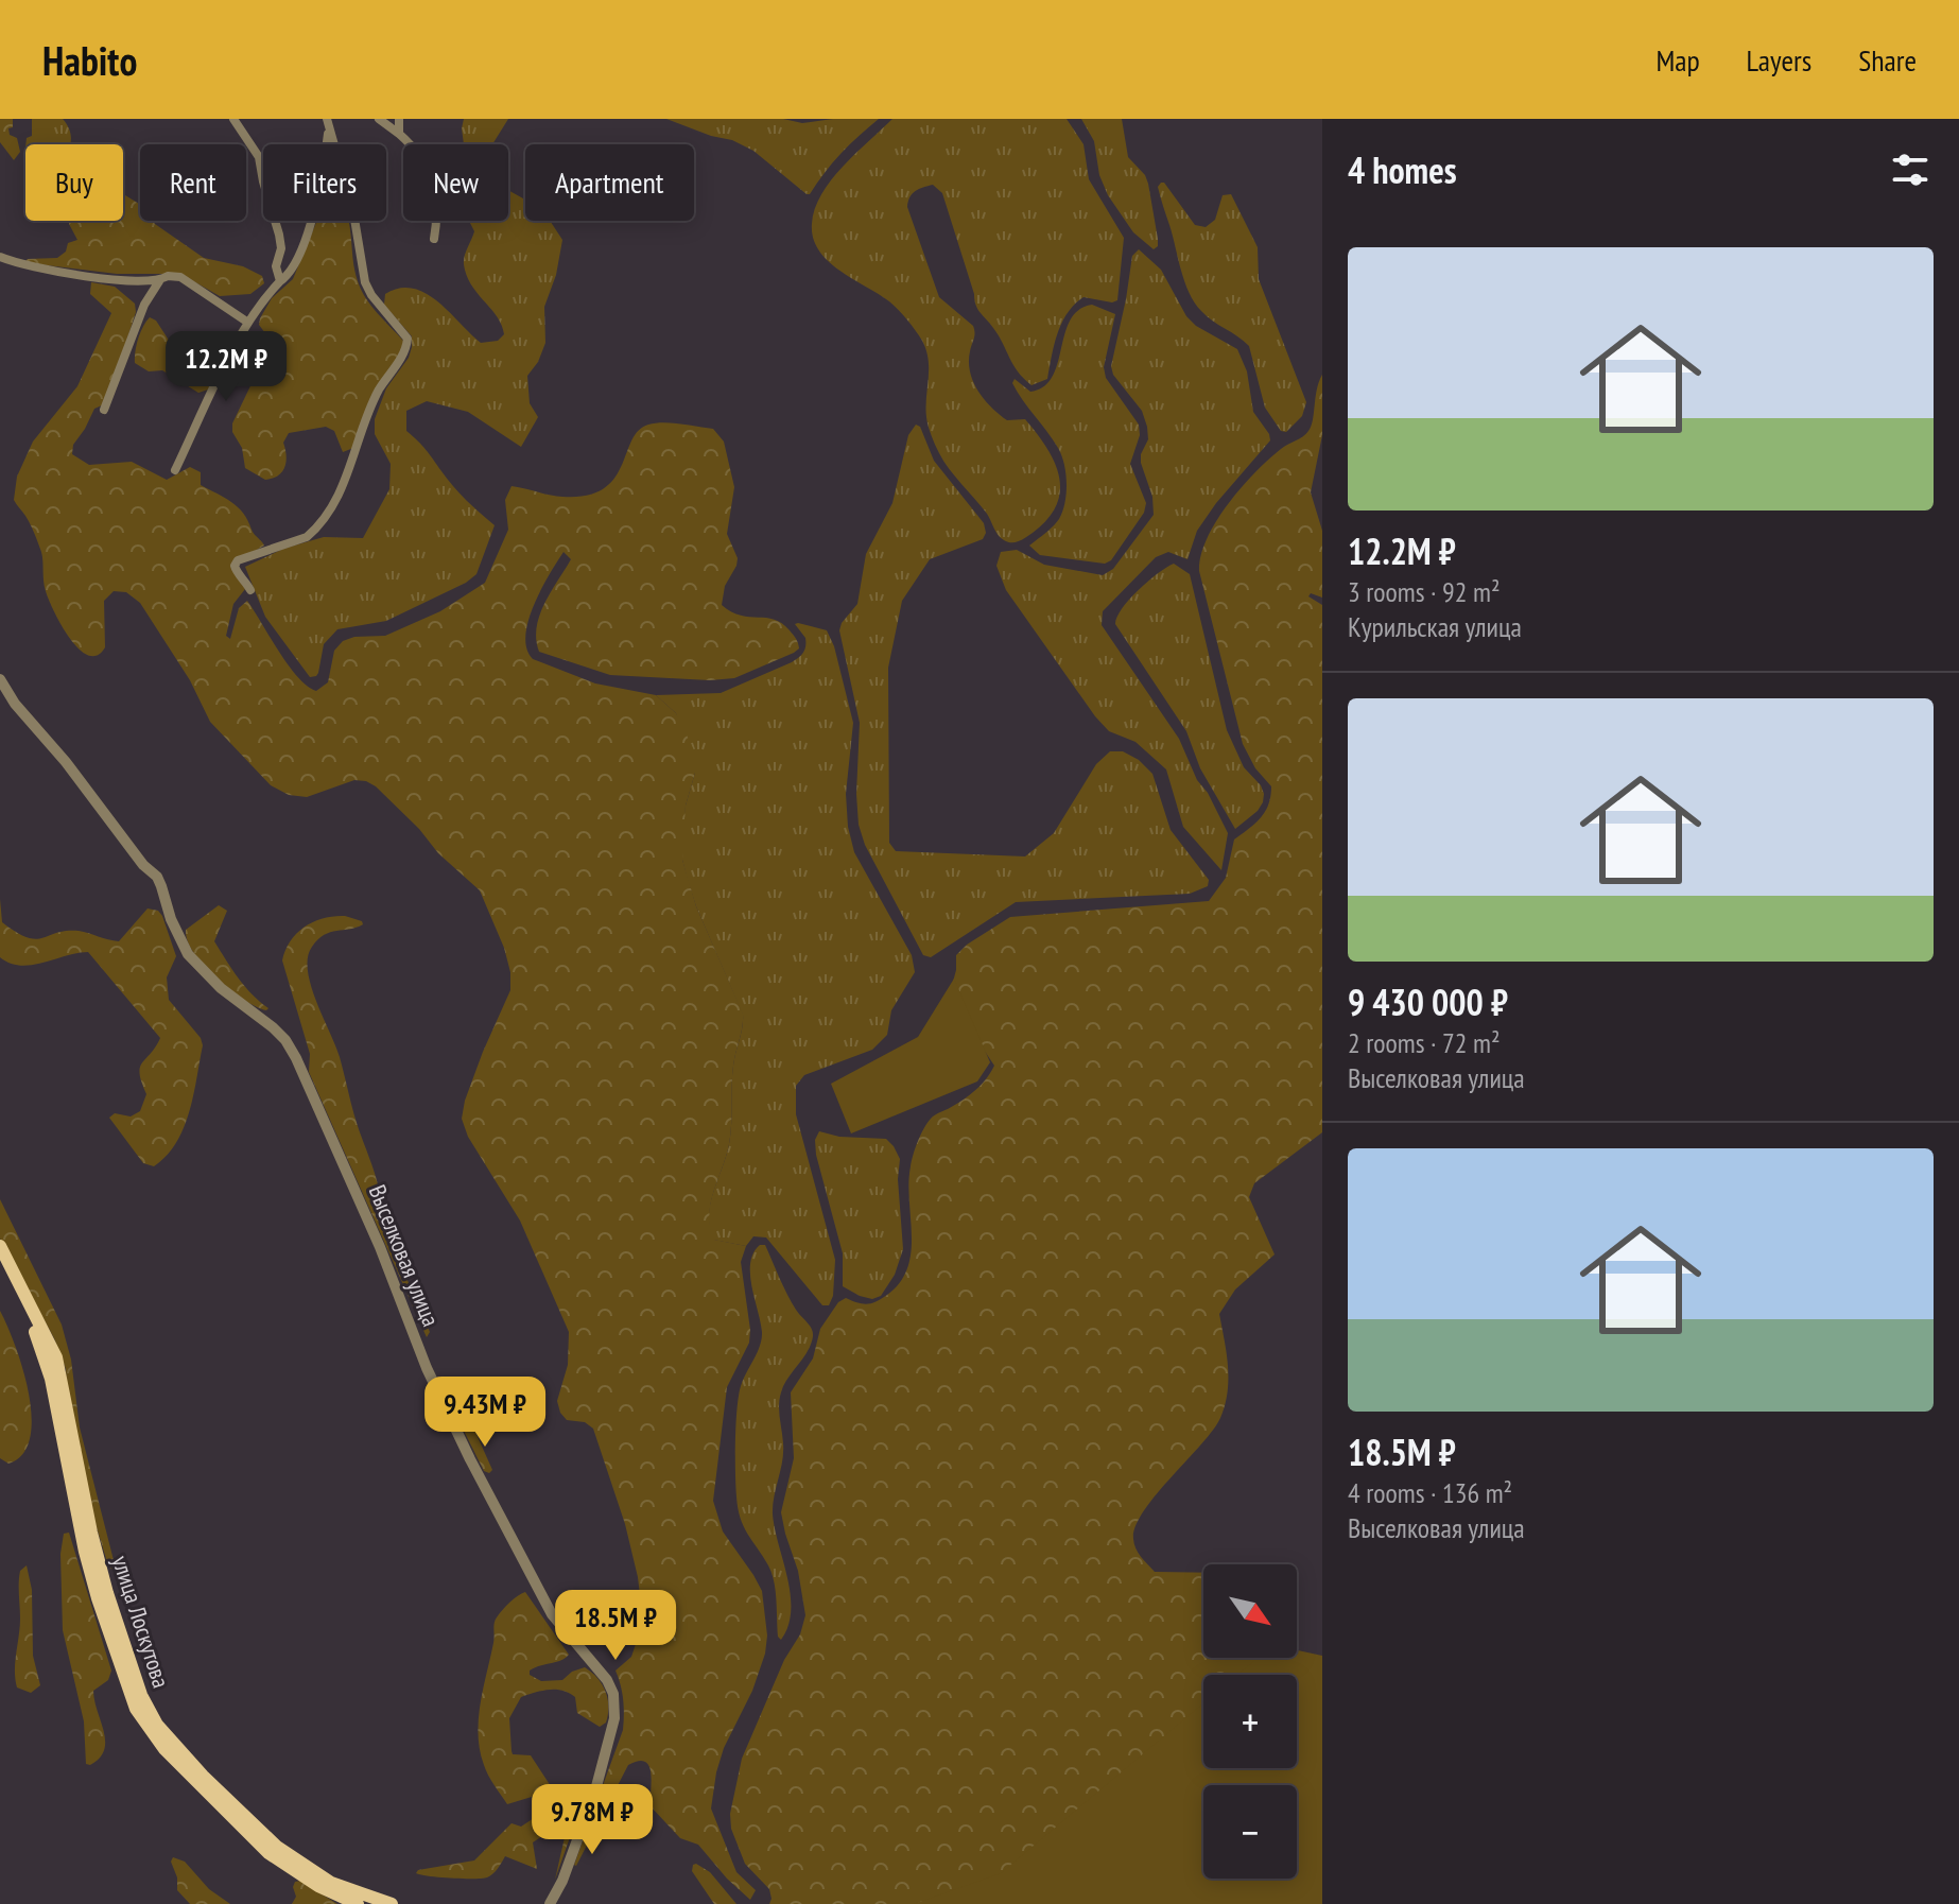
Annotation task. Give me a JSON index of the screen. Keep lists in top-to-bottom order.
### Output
{
  "streets": {
    "main road": ["улица Лоскутова"],
    "street": ["Выселковая улица"]
  },
  "north": "bottom right",
  "page": {
    "header": "Habito",
    "nav": ["Map", "Layers", "Share"],
    "heading": "4 homes",
    "chip": [
      "Buy",
      "Rent",
      "Filters",
      "New",
      "Apartment"
    ],
    "list": [
      {
        "name": "12.2M ₽",
        "note": "3 rooms · 92 m² · Курильская улица"
      },
      {
        "name": "9 430 000 ₽",
        "note": "2 rooms · 72 m² · Выселковая улица"
      },
      {
        "name": "18.5M ₽",
        "note": "4 rooms · 136 m² · Выселковая улица"
      }
    ],
    "price": [
      "12.2M ₽",
      "9.43M ₽",
      "18.5M ₽",
      "9.78M ₽"
    ],
    "map_buttons": ["+", "−"]
  }
}
